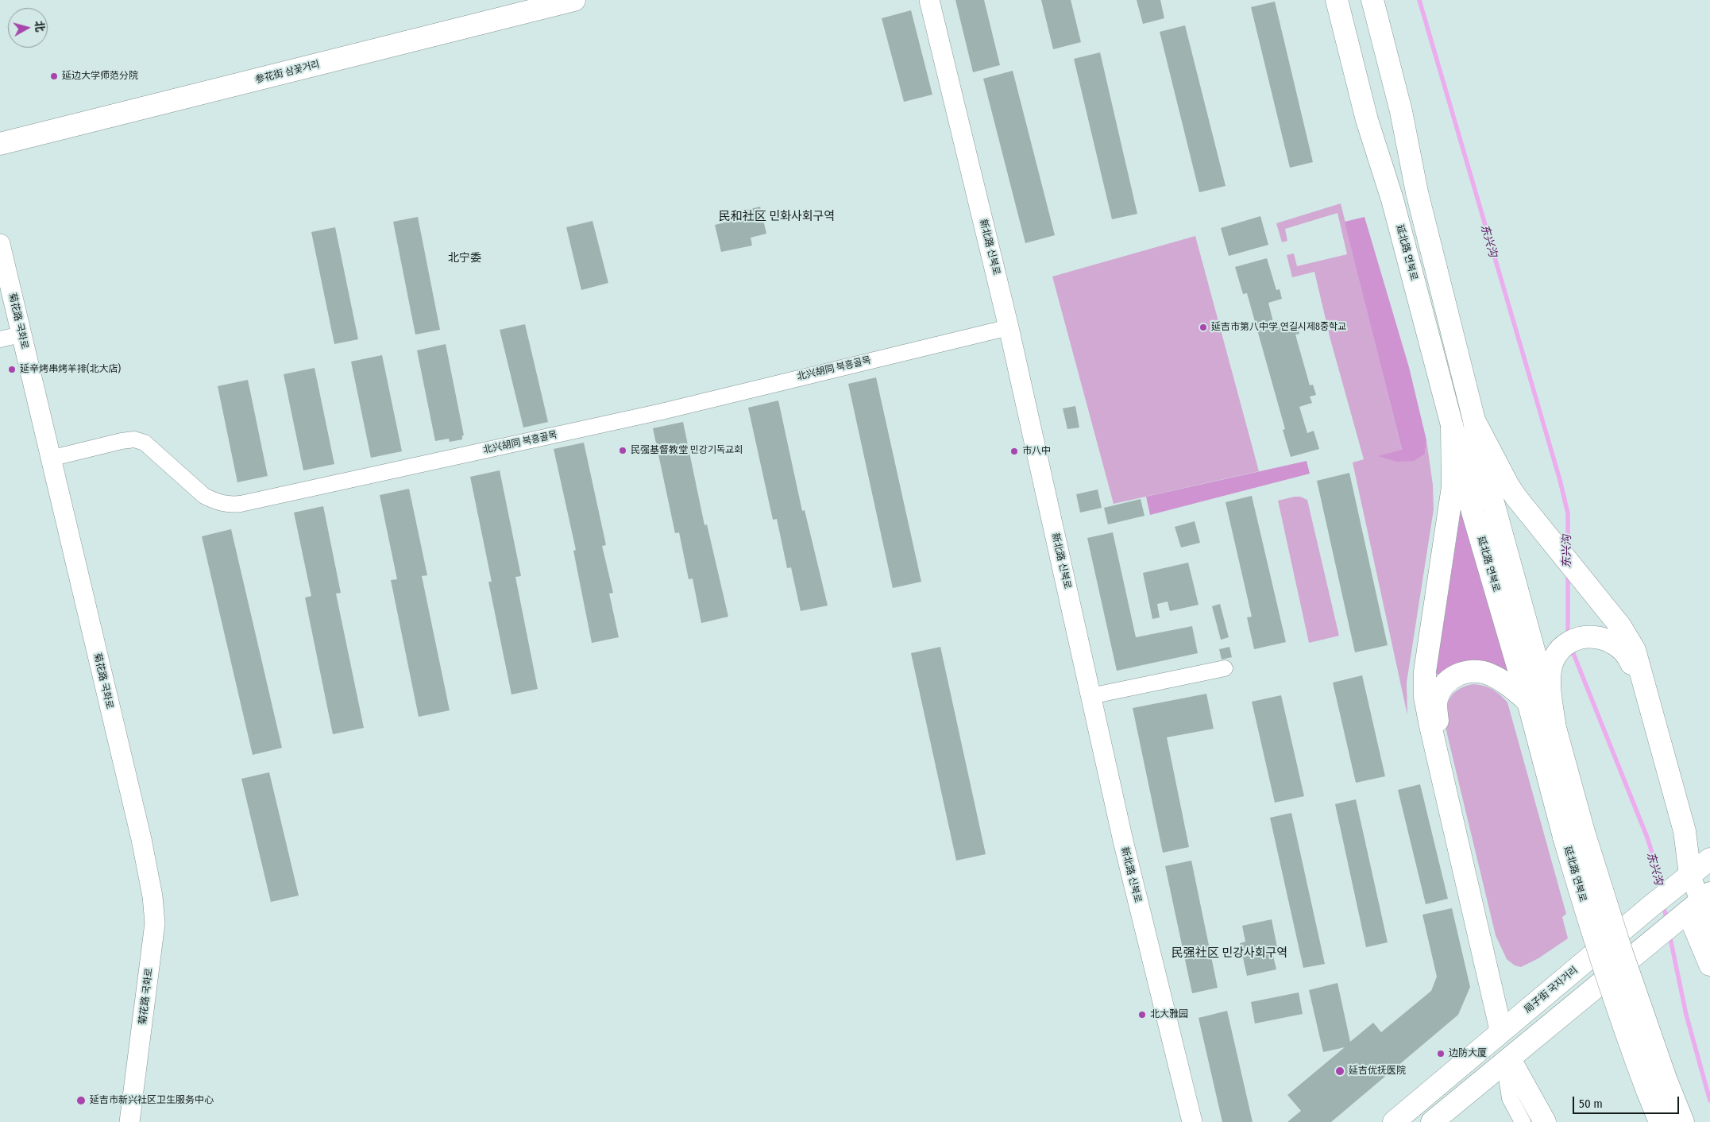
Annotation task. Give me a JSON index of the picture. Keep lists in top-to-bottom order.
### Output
{
  "streets": {
    "main road": ["参花街 삼꽃거리", "延北路 연북로", "局子街 국자거리"],
    "street": ["新北路 신북로", "菊花路 국화로", "北兴胡同 북흥골목"]
  },
  "crossings": [
    ["新北路 신북로", "北兴胡同 북흥골목"],
    ["菊花路 국화로", "北兴胡同 북흥골목"]
  ],
  "districts": ["民和社区 민화사회구역", "北宁委", "民强社区 민강사회구역"],
  "water": ["东兴沟"],
  "places": [
    "延边大学师范分院",
    "延吉市第八中学 연길시제8중학교",
    "延辛烤串烤羊排(北大店)",
    "民强基督教堂 민강기독교회",
    "市八中",
    "北大雅园",
    "边防大厦",
    "延吉优抚医院",
    "延吉市新兴社区卫生服务中心"
  ],
  "scale_bar": "50 m",
  "north": "right"
}
